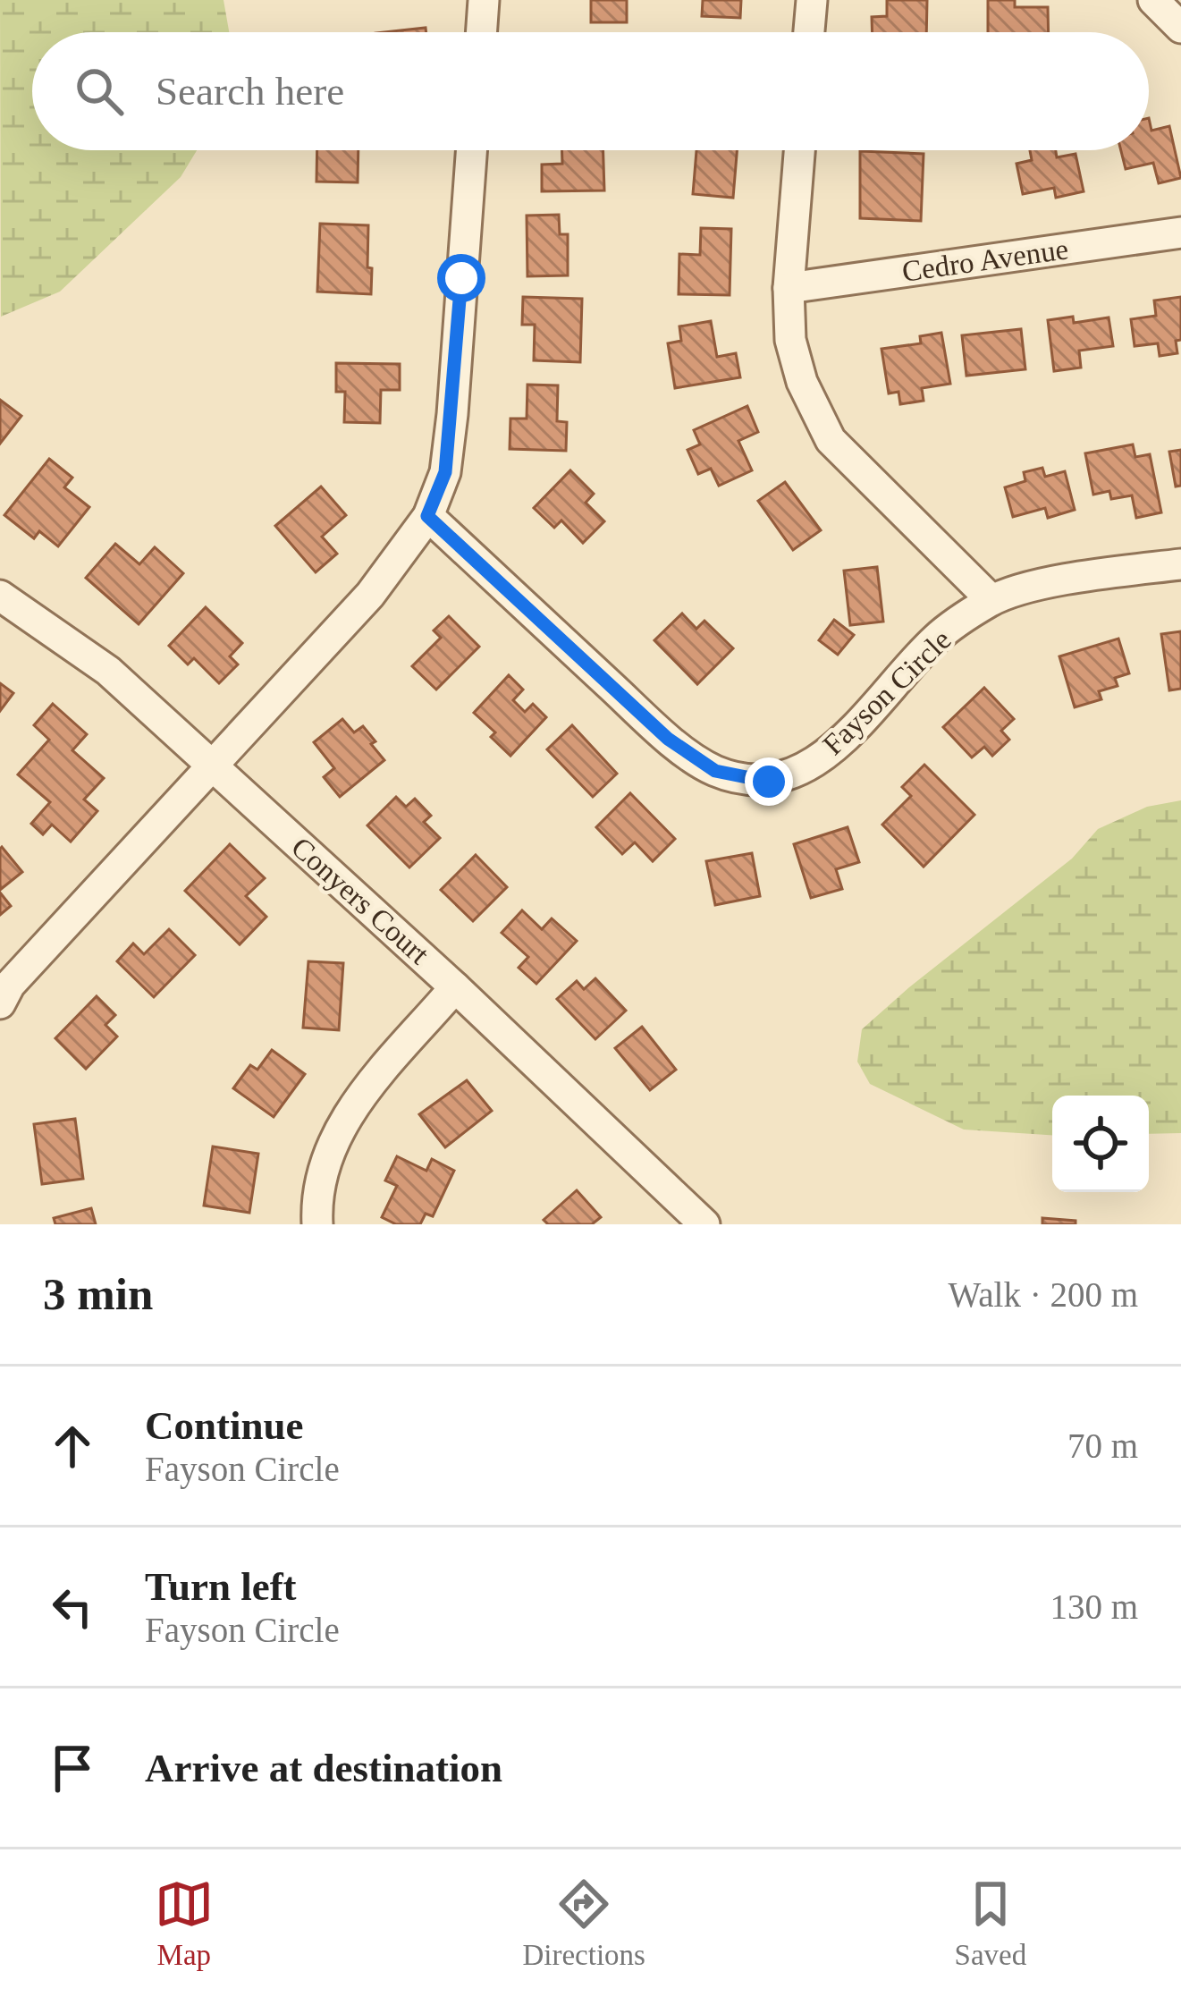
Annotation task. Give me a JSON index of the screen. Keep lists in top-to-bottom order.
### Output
{
  "streets": {
    "street": ["Cedro Avenue", "Fayson Circle", "Conyers Court"]
  },
  "page": {
    "search": "Search here",
    "heading": ["3 min", "Walk · 200 m"],
    "list": [
      ["Continue", "Fayson Circle", "70 m"],
      ["Turn left", "Fayson Circle", "130 m"],
      "Arrive at destination"
    ],
    "nav": ["Map", "Directions", "Saved"]
  }
}
